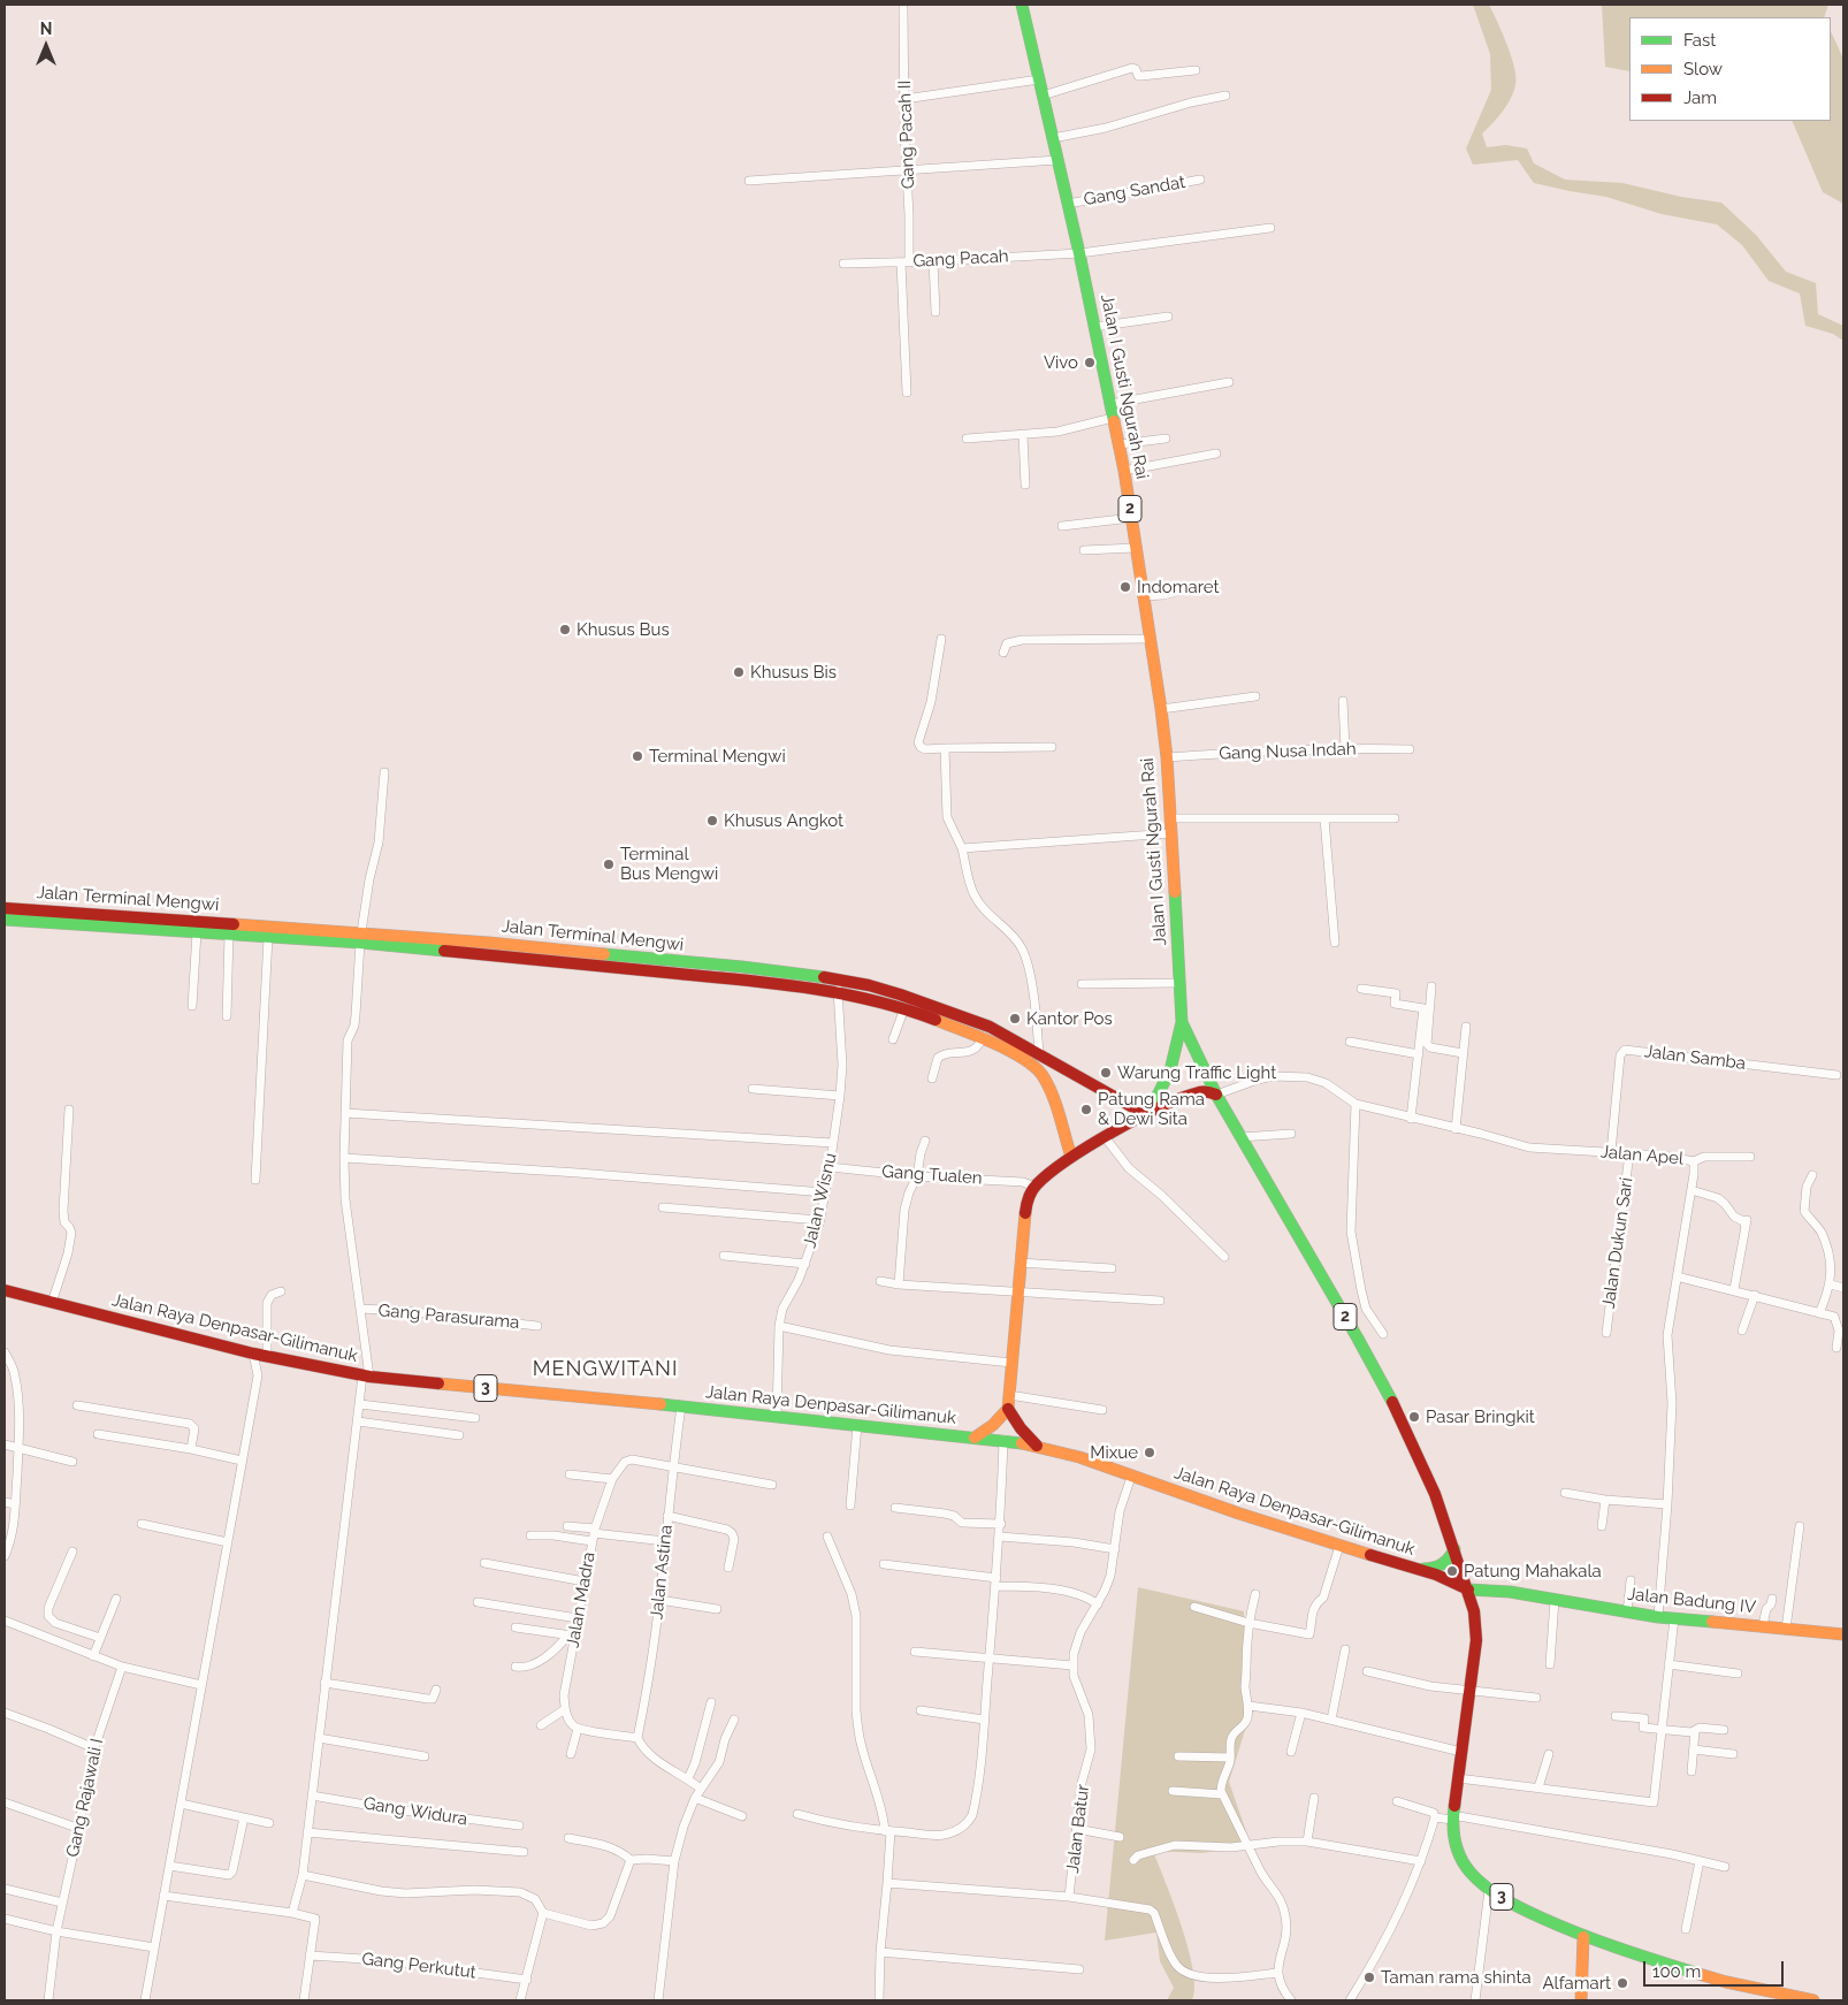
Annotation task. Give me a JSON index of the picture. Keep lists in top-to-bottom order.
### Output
{
  "streets": {
    "main road": [
      "Jalan I Gusti Ngurah Rai",
      "2",
      "Jalan Terminal Mengwi",
      "Jalan Raya Denpasar-Gilimanuk",
      "3",
      "Jalan Badung IV"
    ],
    "street": [
      "Gang Pacah II",
      "Gang Sandat",
      "Gang Pacah",
      "Gang Nusa Indah",
      "Jalan Samba",
      "Jalan Apel",
      "Gang Tualen",
      "Jalan Wisnu",
      "Jalan Dukun Sari",
      "Gang Parasurama",
      "Jalan Astina",
      "Jalan Madra",
      "Gang Rajawali I",
      "Gang Widura",
      "Jalan Batur",
      "Gang Perkutut"
    ]
  },
  "crossings": [
    ["Gang Pacah II", "Gang Pacah"],
    ["Gang Sandat", "Jalan I Gusti Ngurah Rai"],
    ["Gang Pacah", "Jalan I Gusti Ngurah Rai"],
    ["Jalan I Gusti Ngurah Rai", "2"],
    ["Jalan I Gusti Ngurah Rai", "Gang Nusa Indah"],
    ["2", "Jalan Terminal Mengwi"],
    ["2", "Jalan Apel"],
    ["2", "Gang Tualen"],
    ["2", "3"],
    ["Jalan Terminal Mengwi", "Jalan Wisnu"],
    ["Jalan Samba", "Jalan Apel"],
    ["Jalan Apel", "Jalan Dukun Sari"],
    ["Jalan Apel", "Jalan Badung IV"],
    ["Gang Tualen", "Jalan Wisnu"],
    ["Jalan Wisnu", "Jalan Raya Denpasar-Gilimanuk"],
    ["Jalan Raya Denpasar-Gilimanuk", "3"],
    ["Jalan Raya Denpasar-Gilimanuk", "Jalan Astina"],
    ["Jalan Raya Denpasar-Gilimanuk", "Jalan Badung IV"],
    ["Jalan Raya Denpasar-Gilimanuk", "Jalan Batur"],
    ["3", "Jalan Badung IV"],
    ["Jalan Astina", "Jalan Madra"]
  ],
  "districts": ["MENGWITANI"],
  "places": [
    "Vivo",
    "Indomaret",
    "Khusus Bus",
    "Khusus Bis",
    "Terminal Mengwi",
    "Khusus Angkot",
    "Terminal Bus Mengwi",
    "Kantor Pos",
    "Warung Traffic Light",
    "Patung Rama & Dewi Sita",
    "Pasar Bringkit",
    "Mixue",
    "Patung Mahakala",
    "Taman rama shinta",
    "Alfamart"
  ],
  "legend": ["Fast", "Slow", "Jam"],
  "scale_bar": "100 m",
  "north": "top"
}
